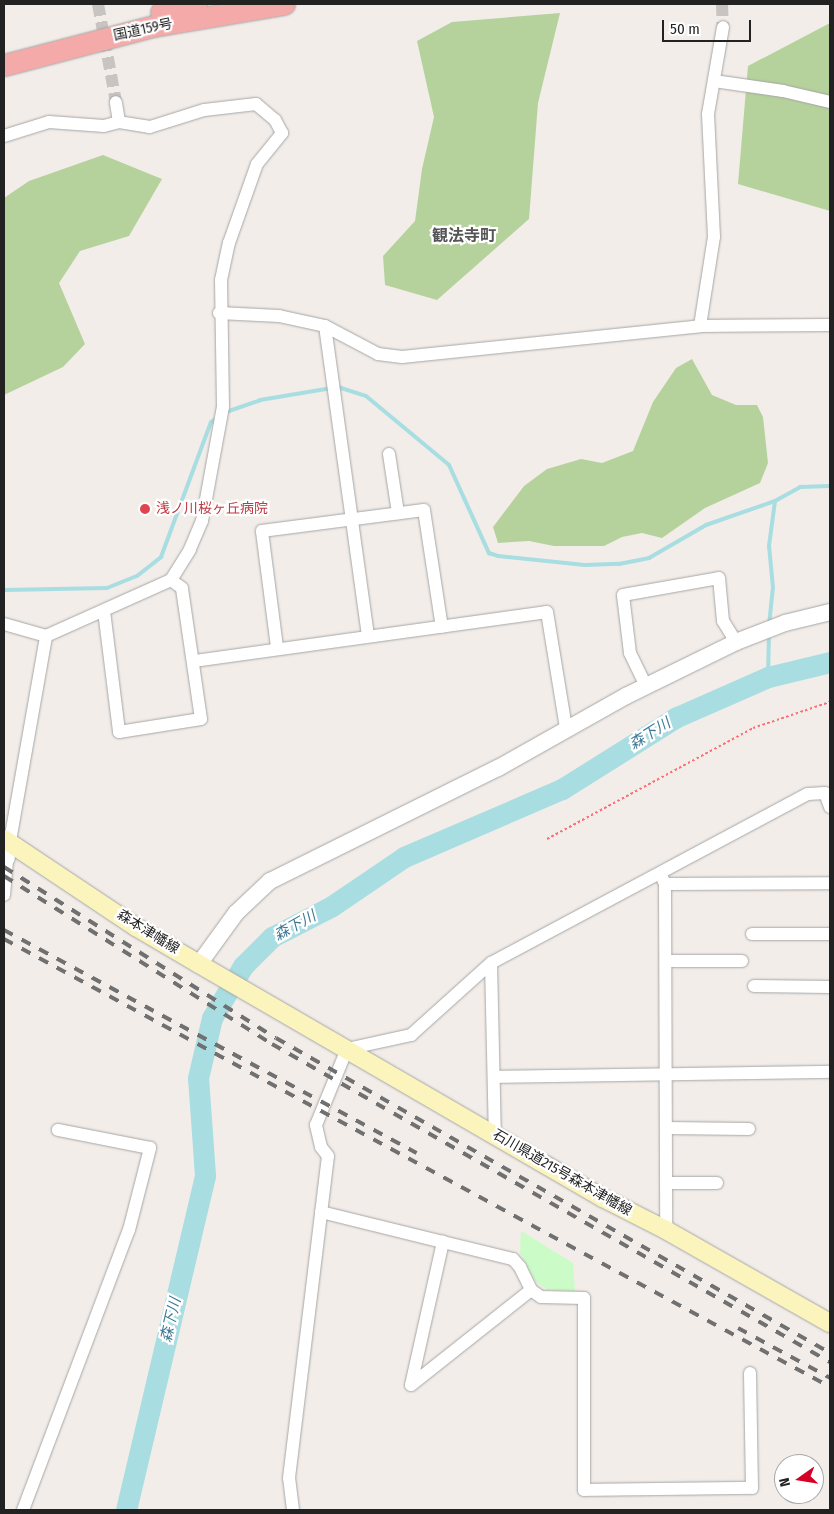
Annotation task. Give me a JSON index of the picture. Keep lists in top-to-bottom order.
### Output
{
  "streets": {
    "highway": ["国道159号"],
    "main road": ["森本津幡線", "石川県道215号森本津幡線"]
  },
  "crossings": [
    ["森本津幡線", "石川県道215号森本津幡線"]
  ],
  "districts": ["観法寺町"],
  "water": ["森下川"],
  "places": ["浅ノ川桜ヶ丘病院"],
  "scale_bar": "50 m",
  "north": "left"
}
